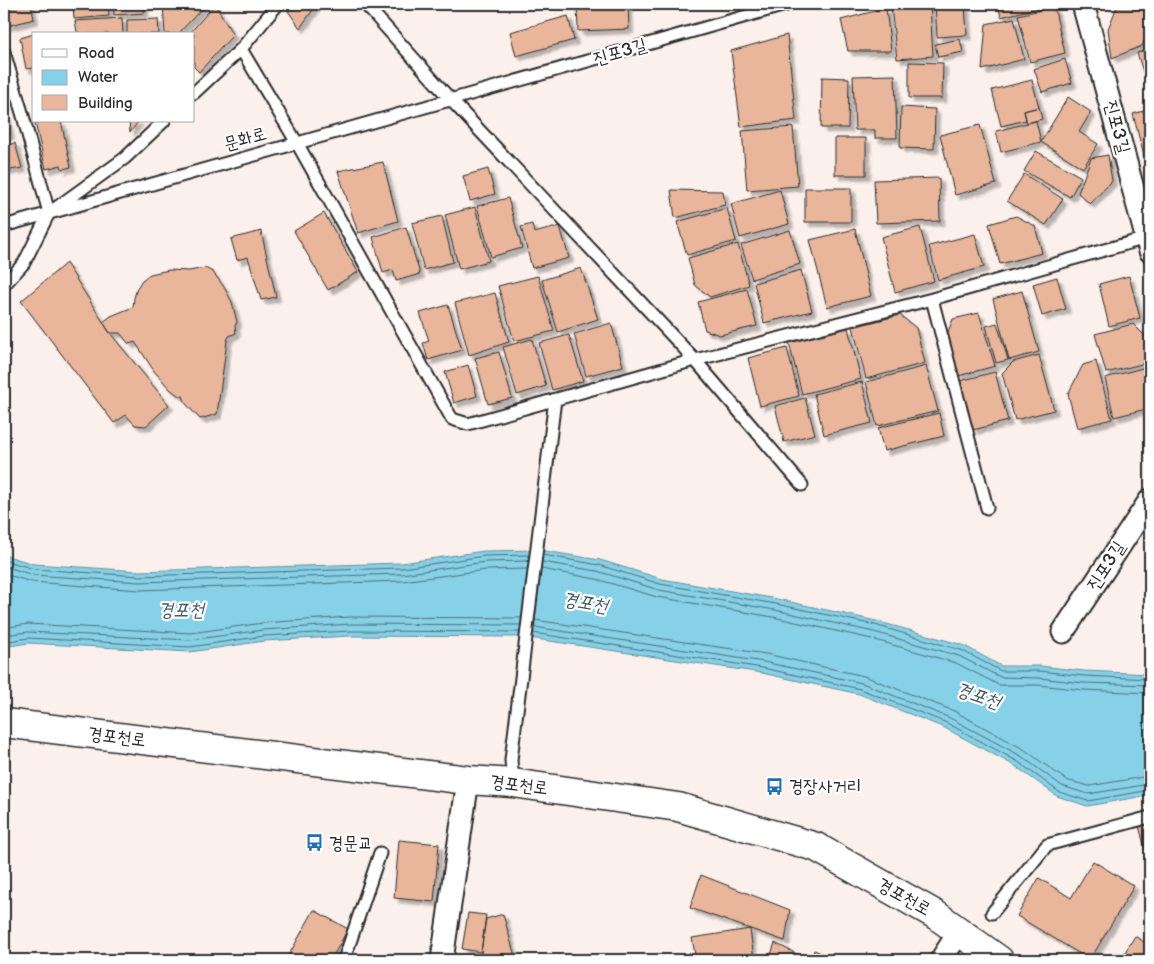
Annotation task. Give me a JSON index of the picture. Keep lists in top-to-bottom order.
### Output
{
  "streets": {
    "street": ["진포3길", "경포천로"],
    "lane": ["문화로"]
  },
  "crossings": [
    ["진포3길", "문화로"]
  ],
  "water": ["경포천"],
  "places": {
    "bus stop": ["경장사거리", "경문교"]
  },
  "legend": ["Road", "Water", "Building"]
}
